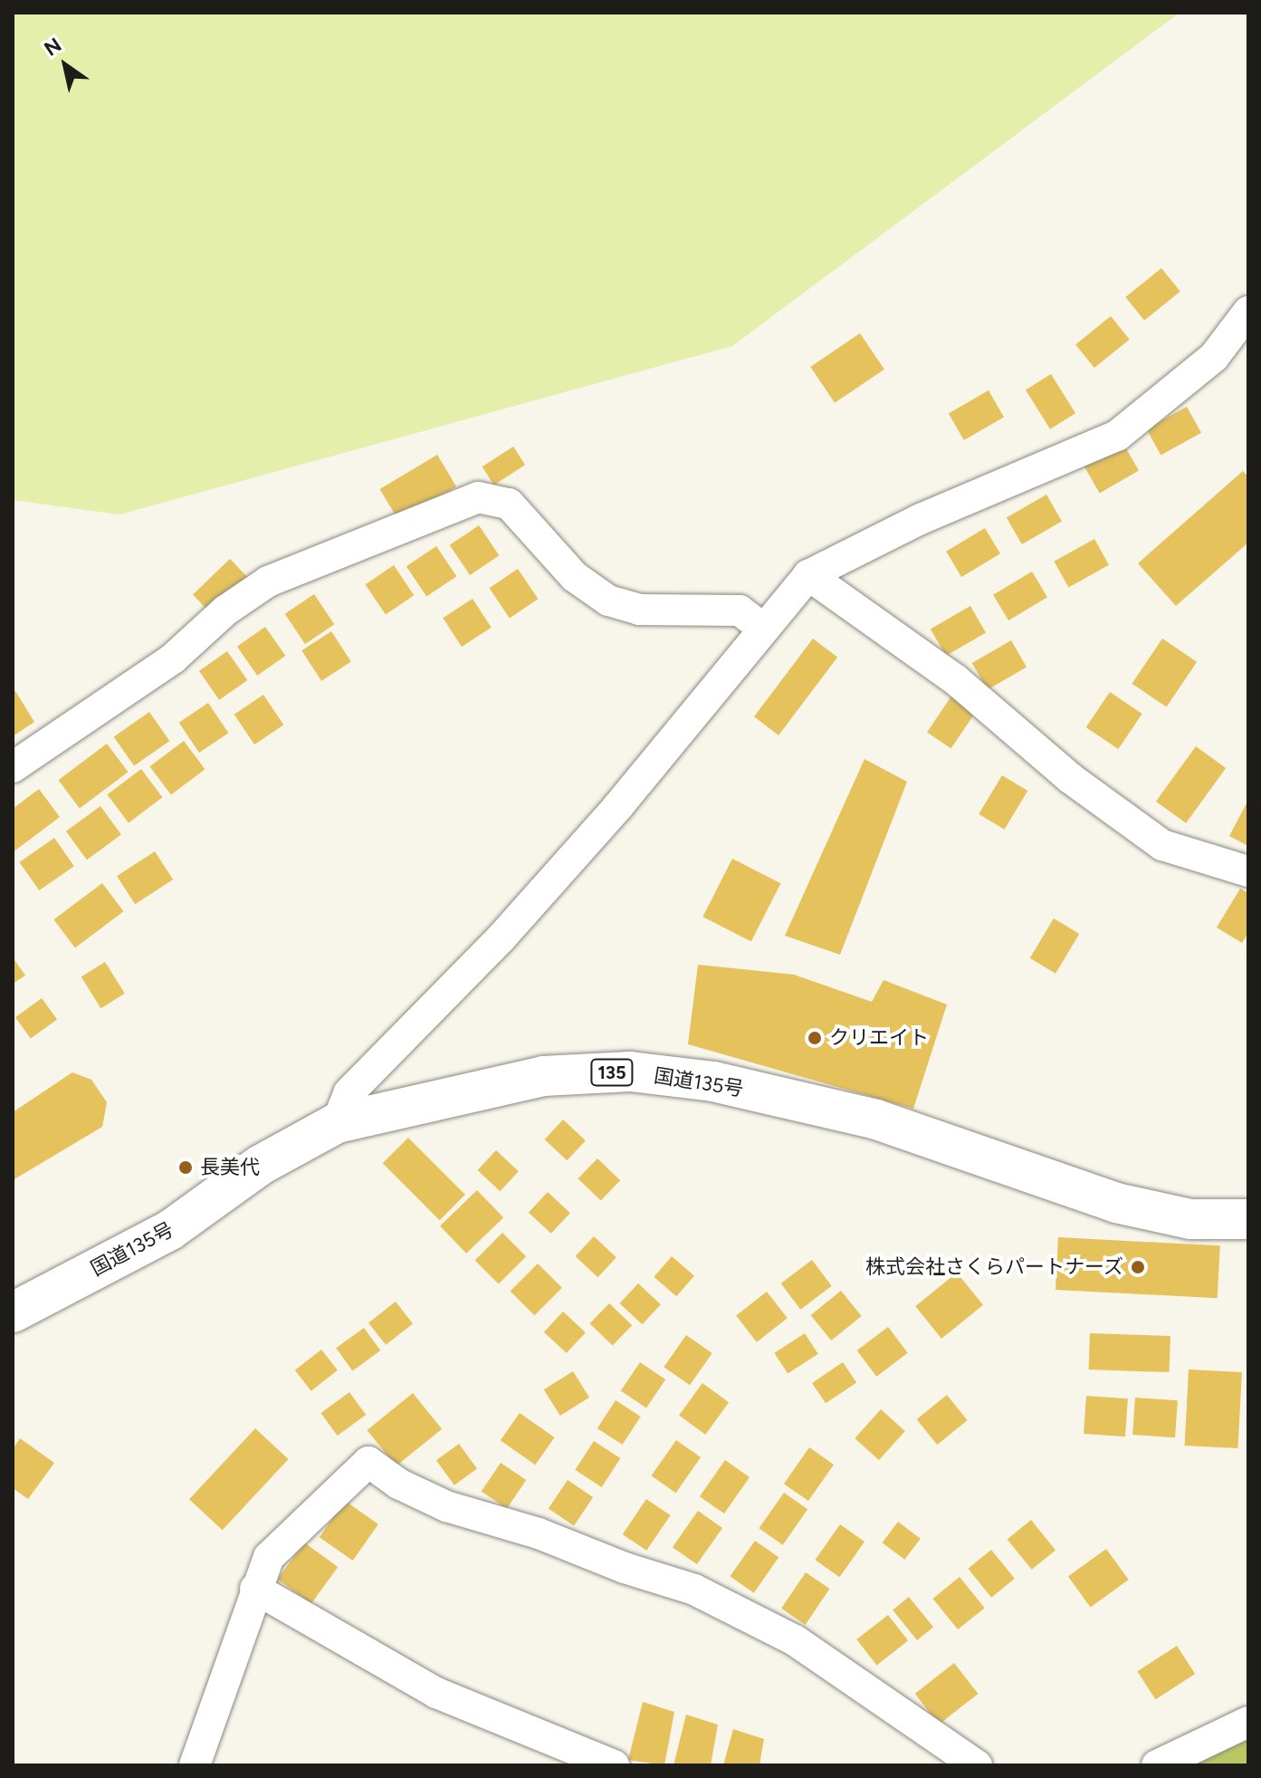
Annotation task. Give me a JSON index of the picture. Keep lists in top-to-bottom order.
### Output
{
  "streets": {
    "highway": ["135", "国道135号"]
  },
  "places": ["クリエイト", "長美代", "株式会社さくらパートナーズ"],
  "north": "top left"
}
